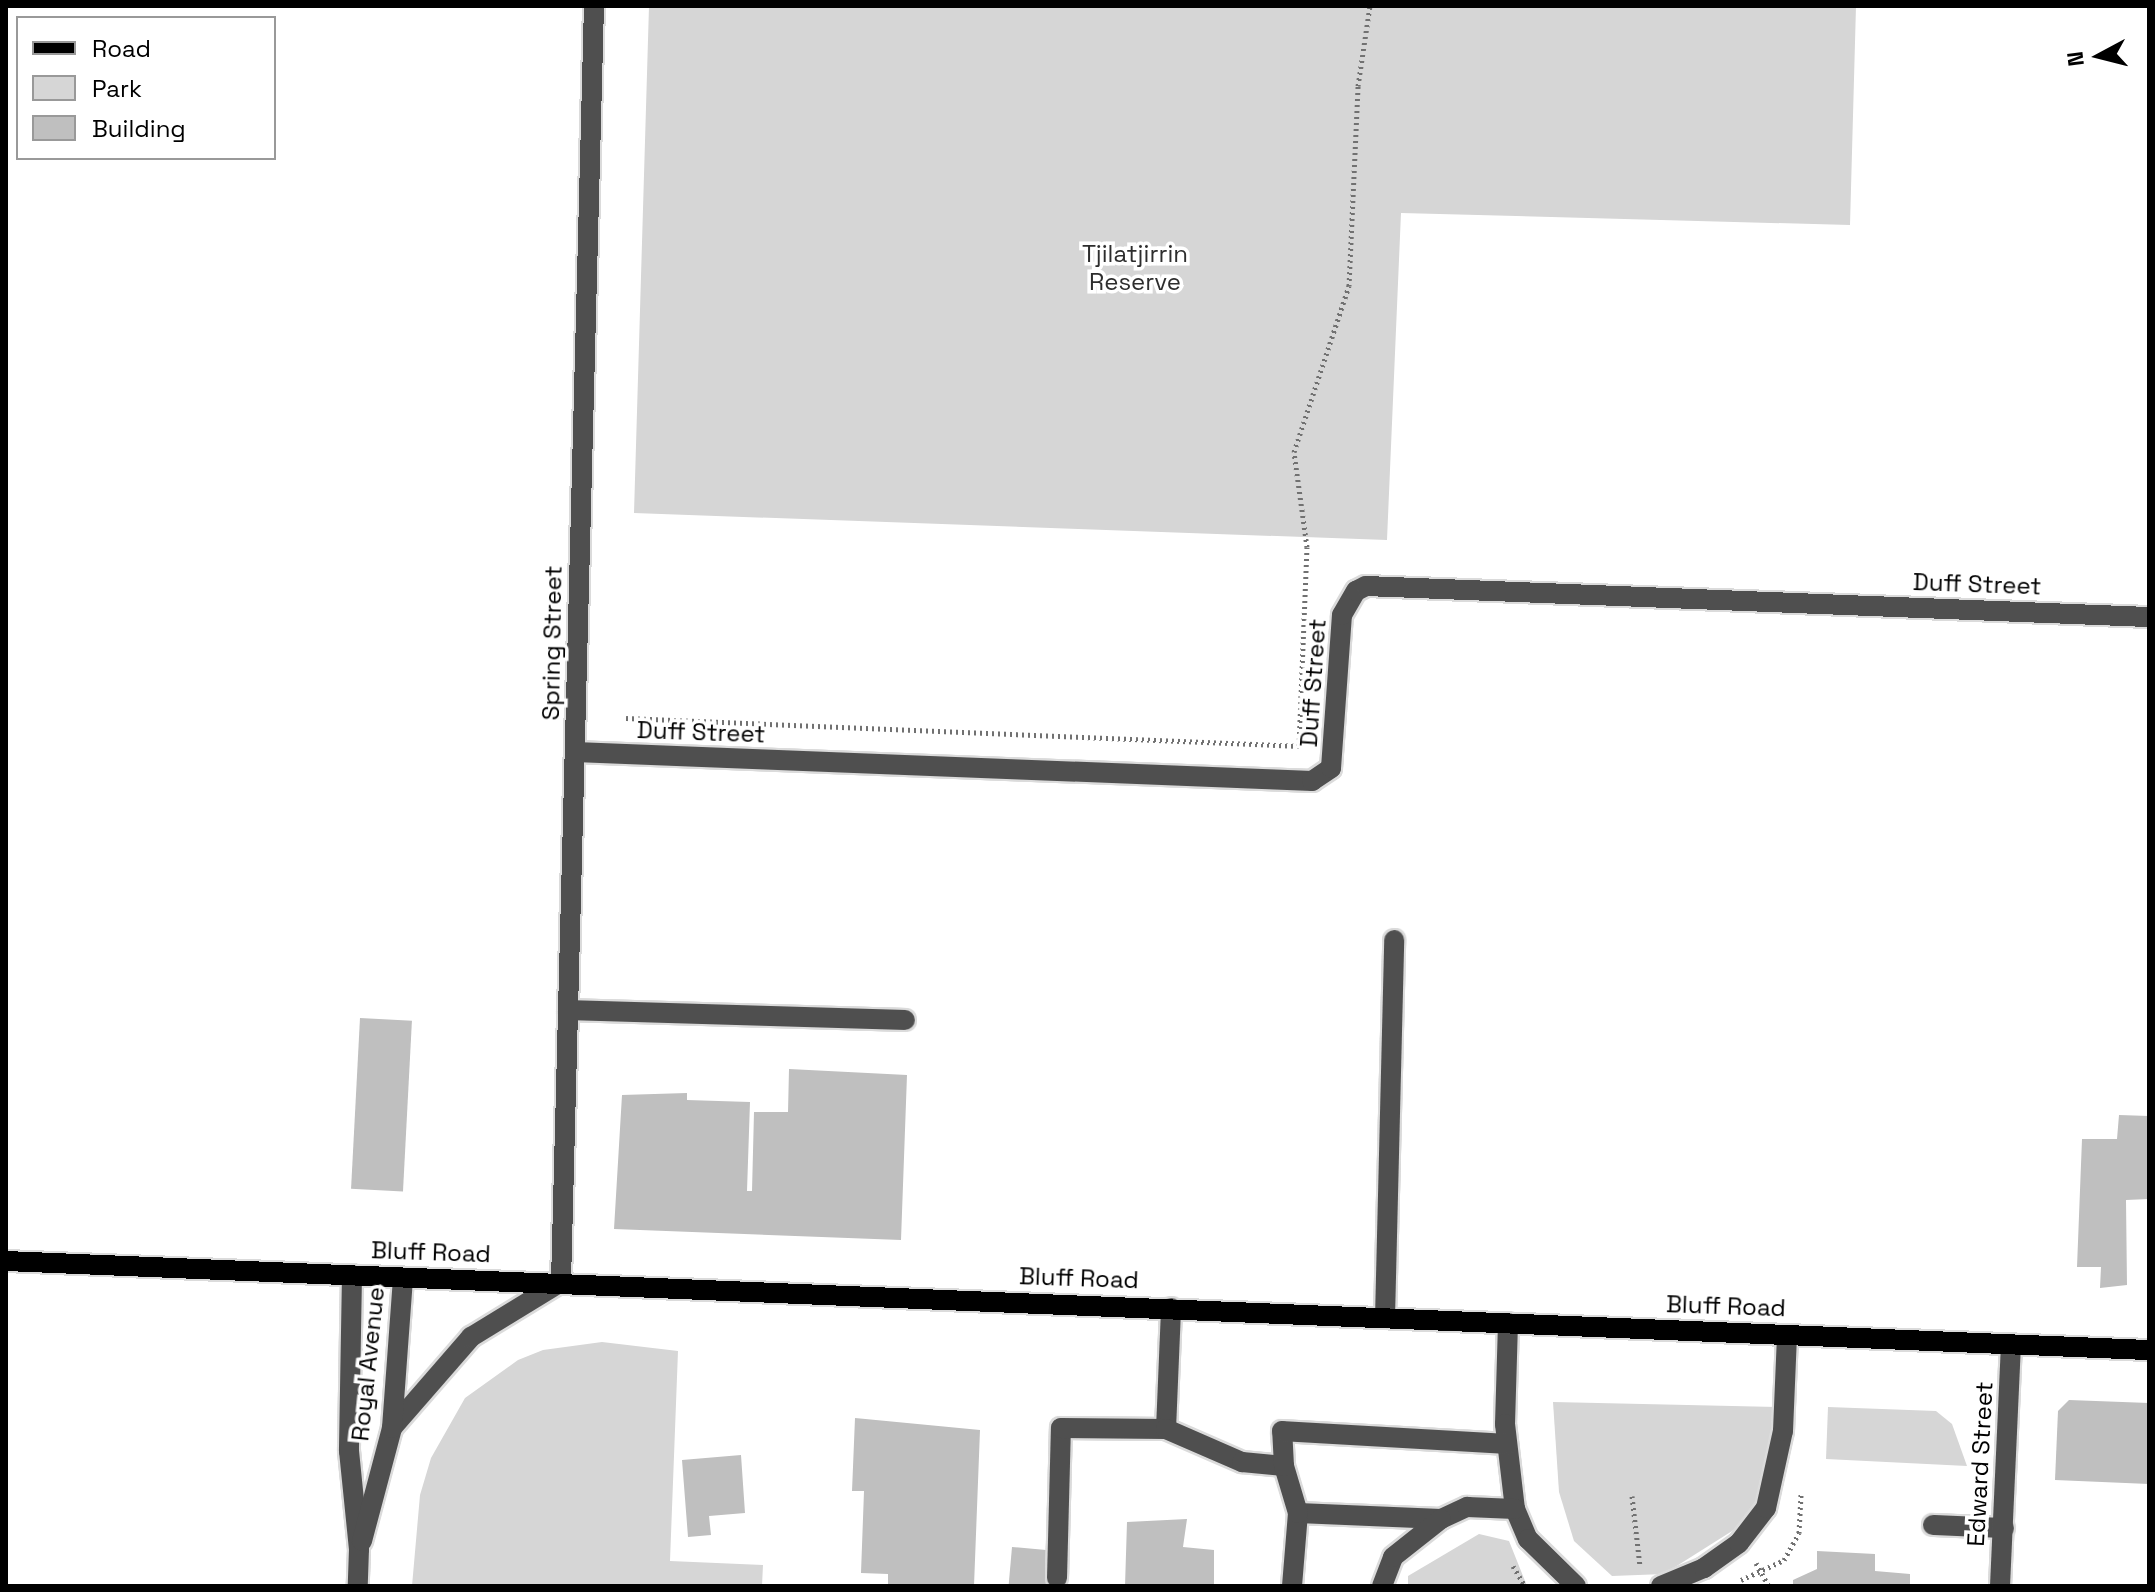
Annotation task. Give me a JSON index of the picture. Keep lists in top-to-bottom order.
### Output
{
  "streets": {
    "main road": ["Bluff Road"],
    "street": [
      "Duff Street",
      "Spring Street",
      "Royal Avenue",
      "Edward Street"
    ]
  },
  "crossings": [
    ["Duff Street", "Spring Street"],
    ["Spring Street", "Bluff Road"],
    ["Bluff Road", "Royal Avenue"],
    ["Bluff Road", "Edward Street"]
  ],
  "parks": ["Tjilatjirrin Reserve"],
  "legend": ["Road", "Park", "Building"],
  "north": "left"
}
